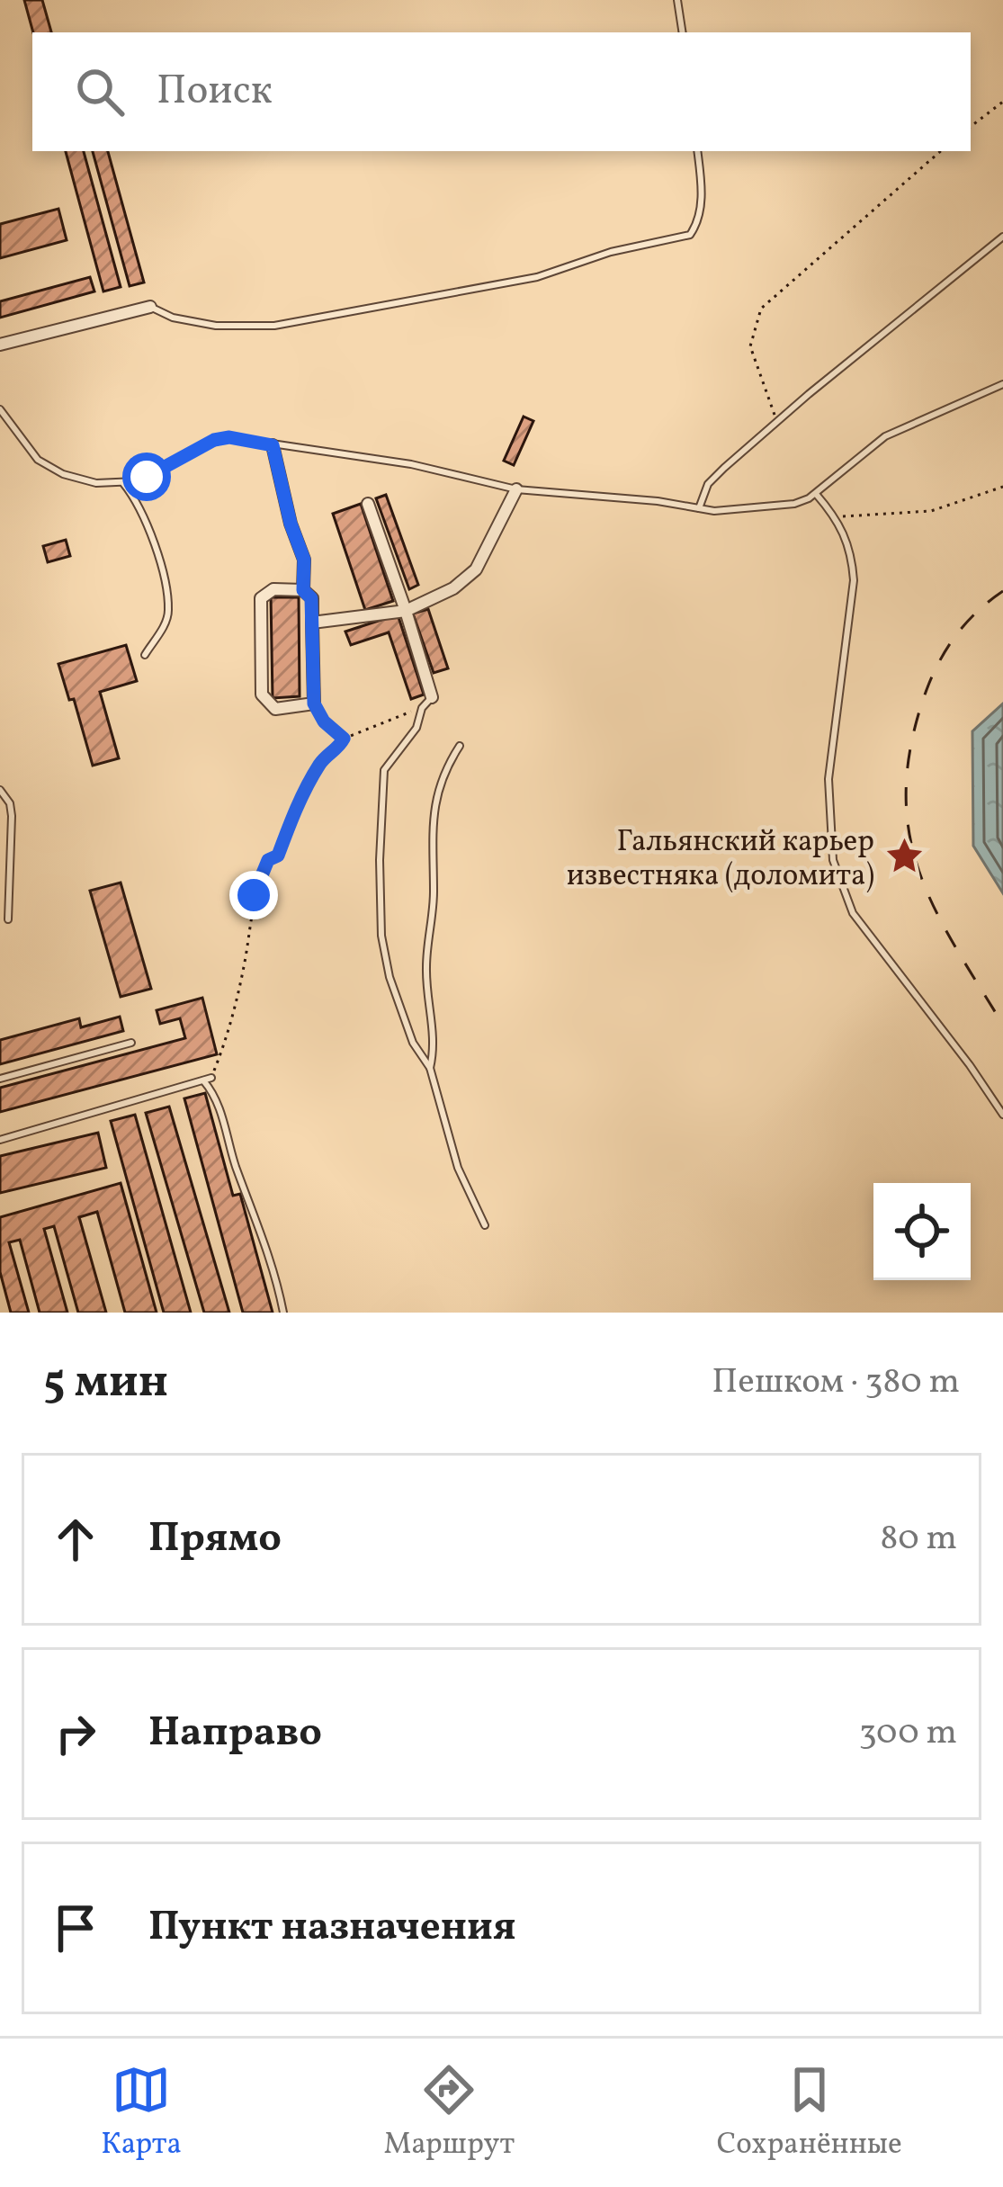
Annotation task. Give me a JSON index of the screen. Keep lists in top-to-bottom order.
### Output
{
  "places": {
    "place": ["Гальянский карьер известняка (доломита)"]
  },
  "page": {
    "search": "Поиск",
    "heading": ["5 мин", "Пешком · 380 m"],
    "list": [
      ["Прямо", "80 m"],
      ["Направо", "300 m"],
      "Пункт назначения"
    ],
    "nav": ["Карта", "Маршрут", "Сохранённые"]
  }
}
